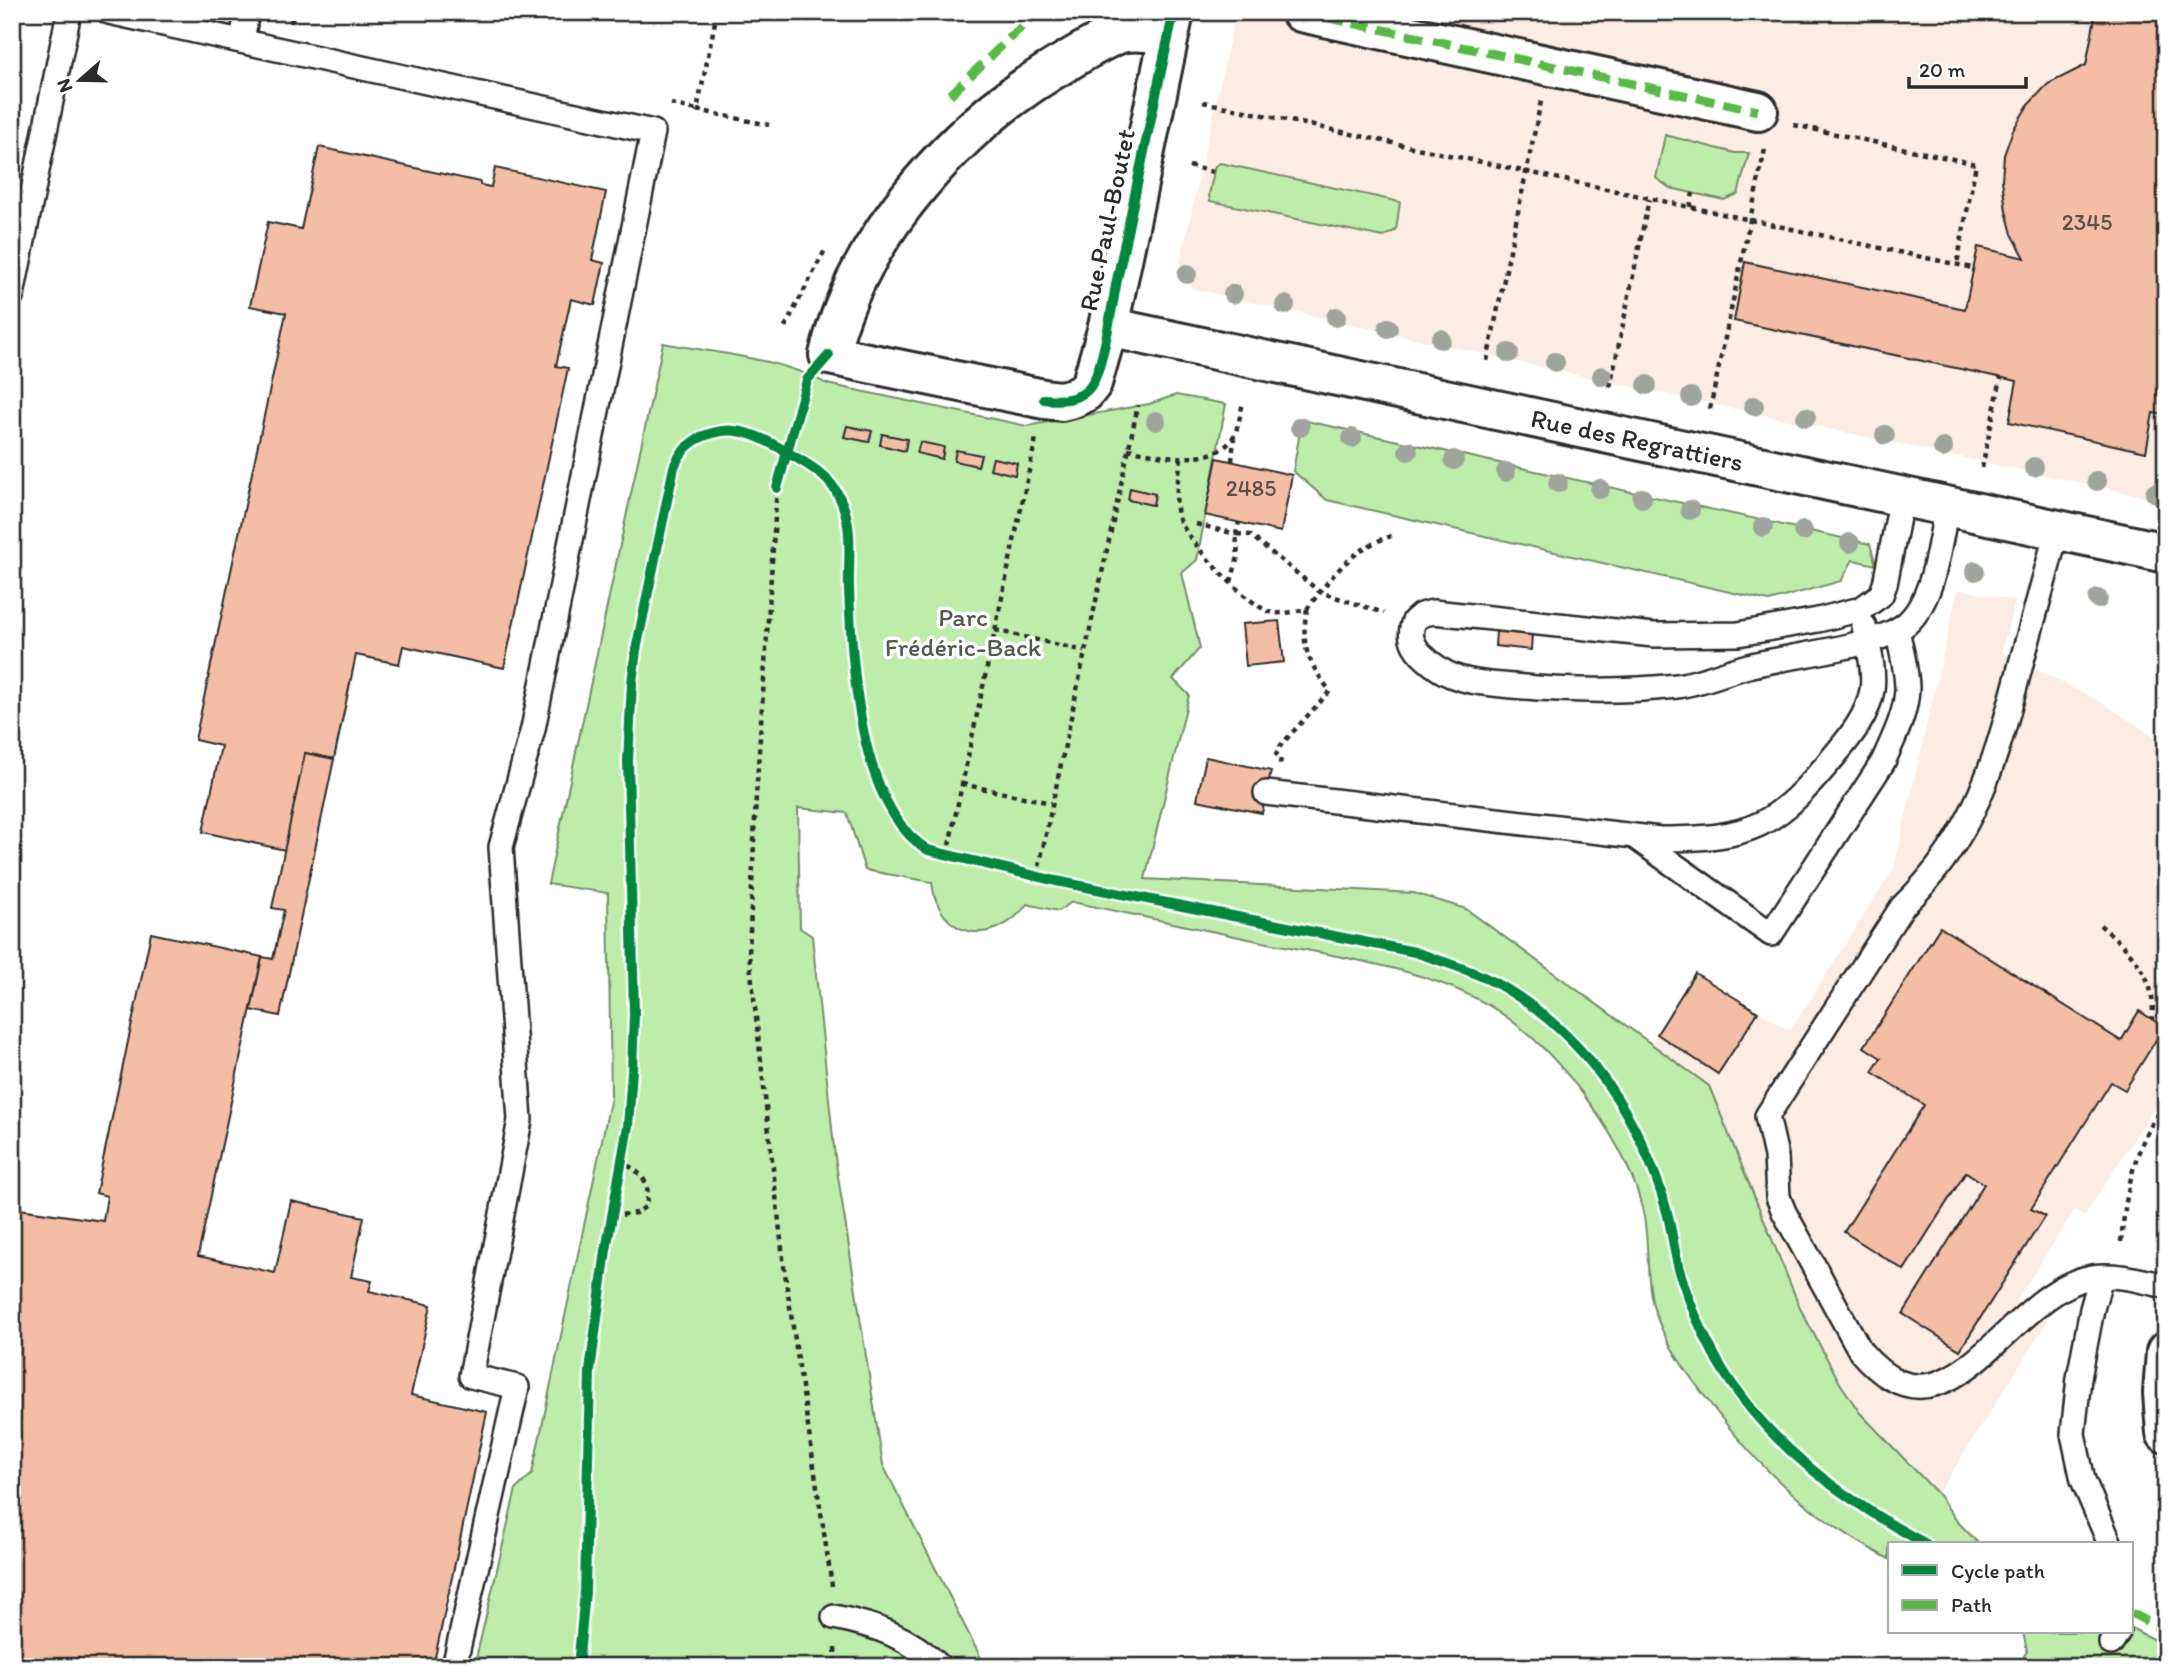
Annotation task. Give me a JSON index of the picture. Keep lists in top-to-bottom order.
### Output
{
  "streets": {
    "street": ["Rue Paul-Boutet", "Rue des Regrattiers"]
  },
  "crossings": [
    ["Rue Paul-Boutet", "Rue des Regrattiers"]
  ],
  "parks": ["Parc Frédéric-Back"],
  "house_numbers": ["2345", "2485"],
  "legend": ["Cycle path", "Path"],
  "scale_bar": "20 m",
  "north": "left"
}
